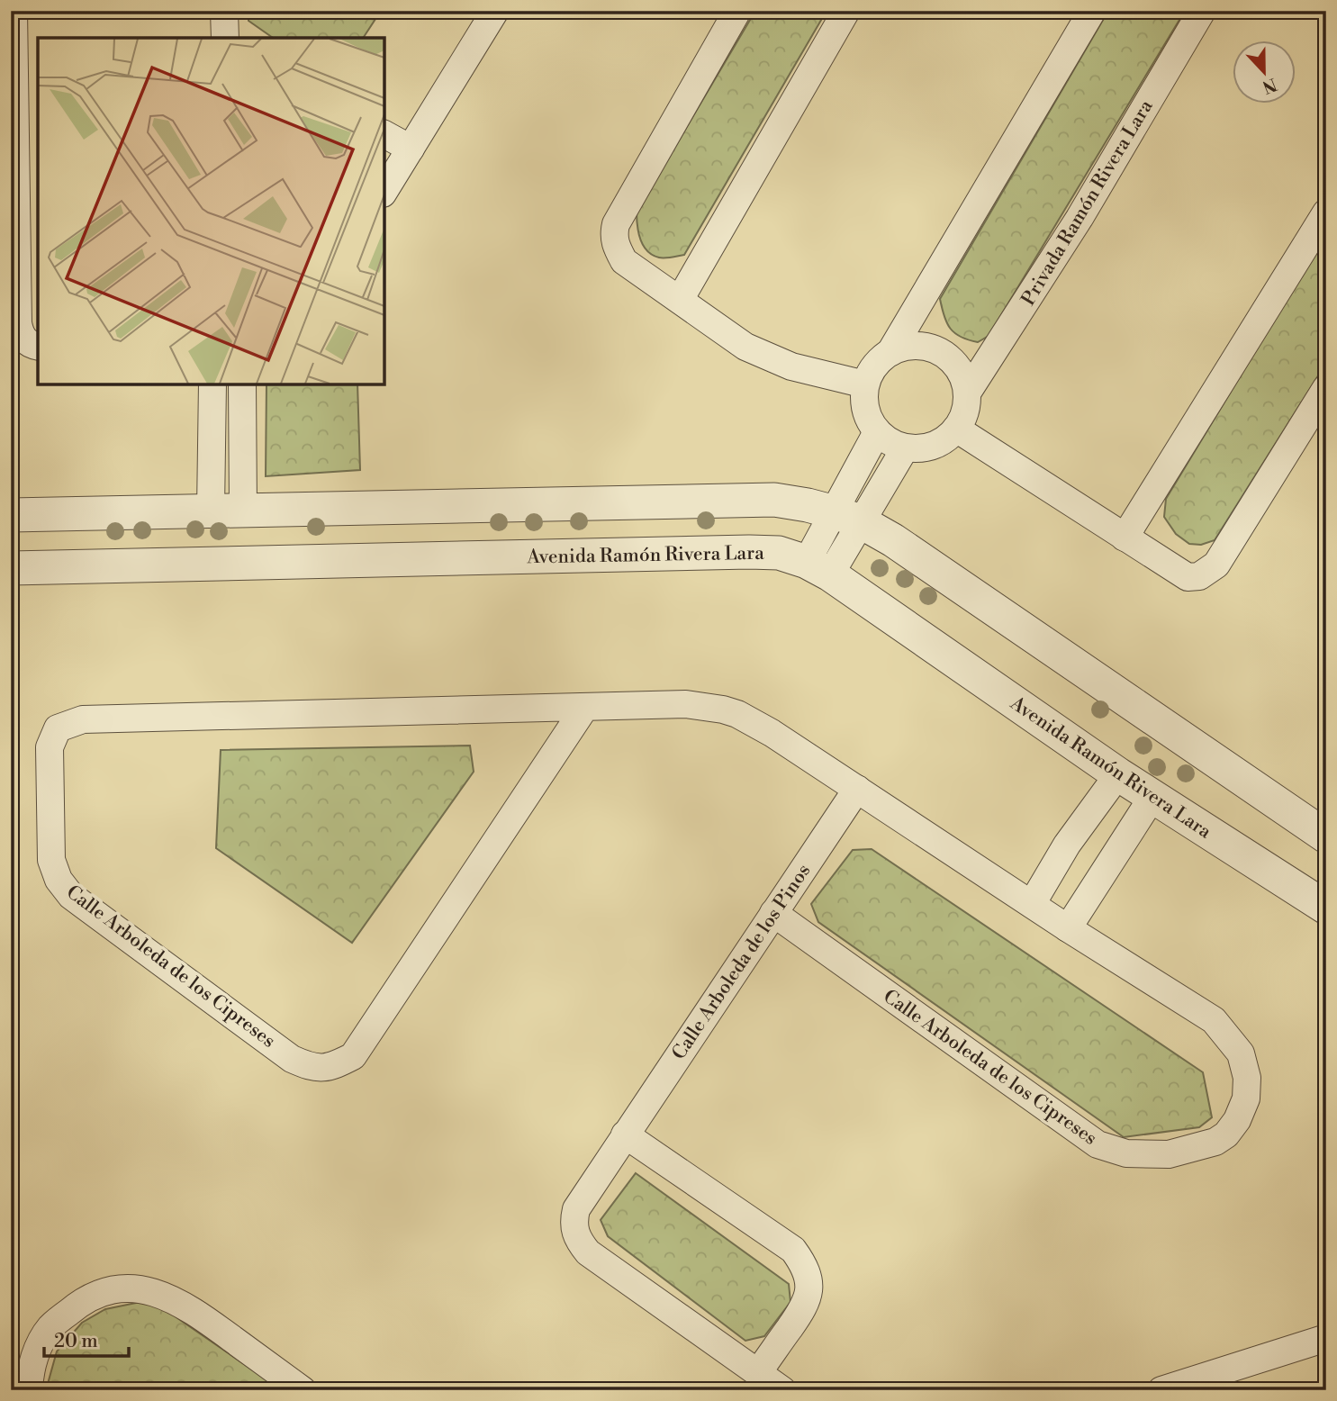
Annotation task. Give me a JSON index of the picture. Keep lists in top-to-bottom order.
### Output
{
  "streets": {
    "street": [
      "Privada Ramón Rivera Lara",
      "Avenida Ramón Rivera Lara",
      "Calle Arboleda de los Pinos",
      "Calle Arboleda de los Cipreses"
    ]
  },
  "crossings": [
    ["Calle Arboleda de los Pinos", "Calle Arboleda de los Cipreses"]
  ],
  "scale_bar": "20 m",
  "north": "bottom"
}
